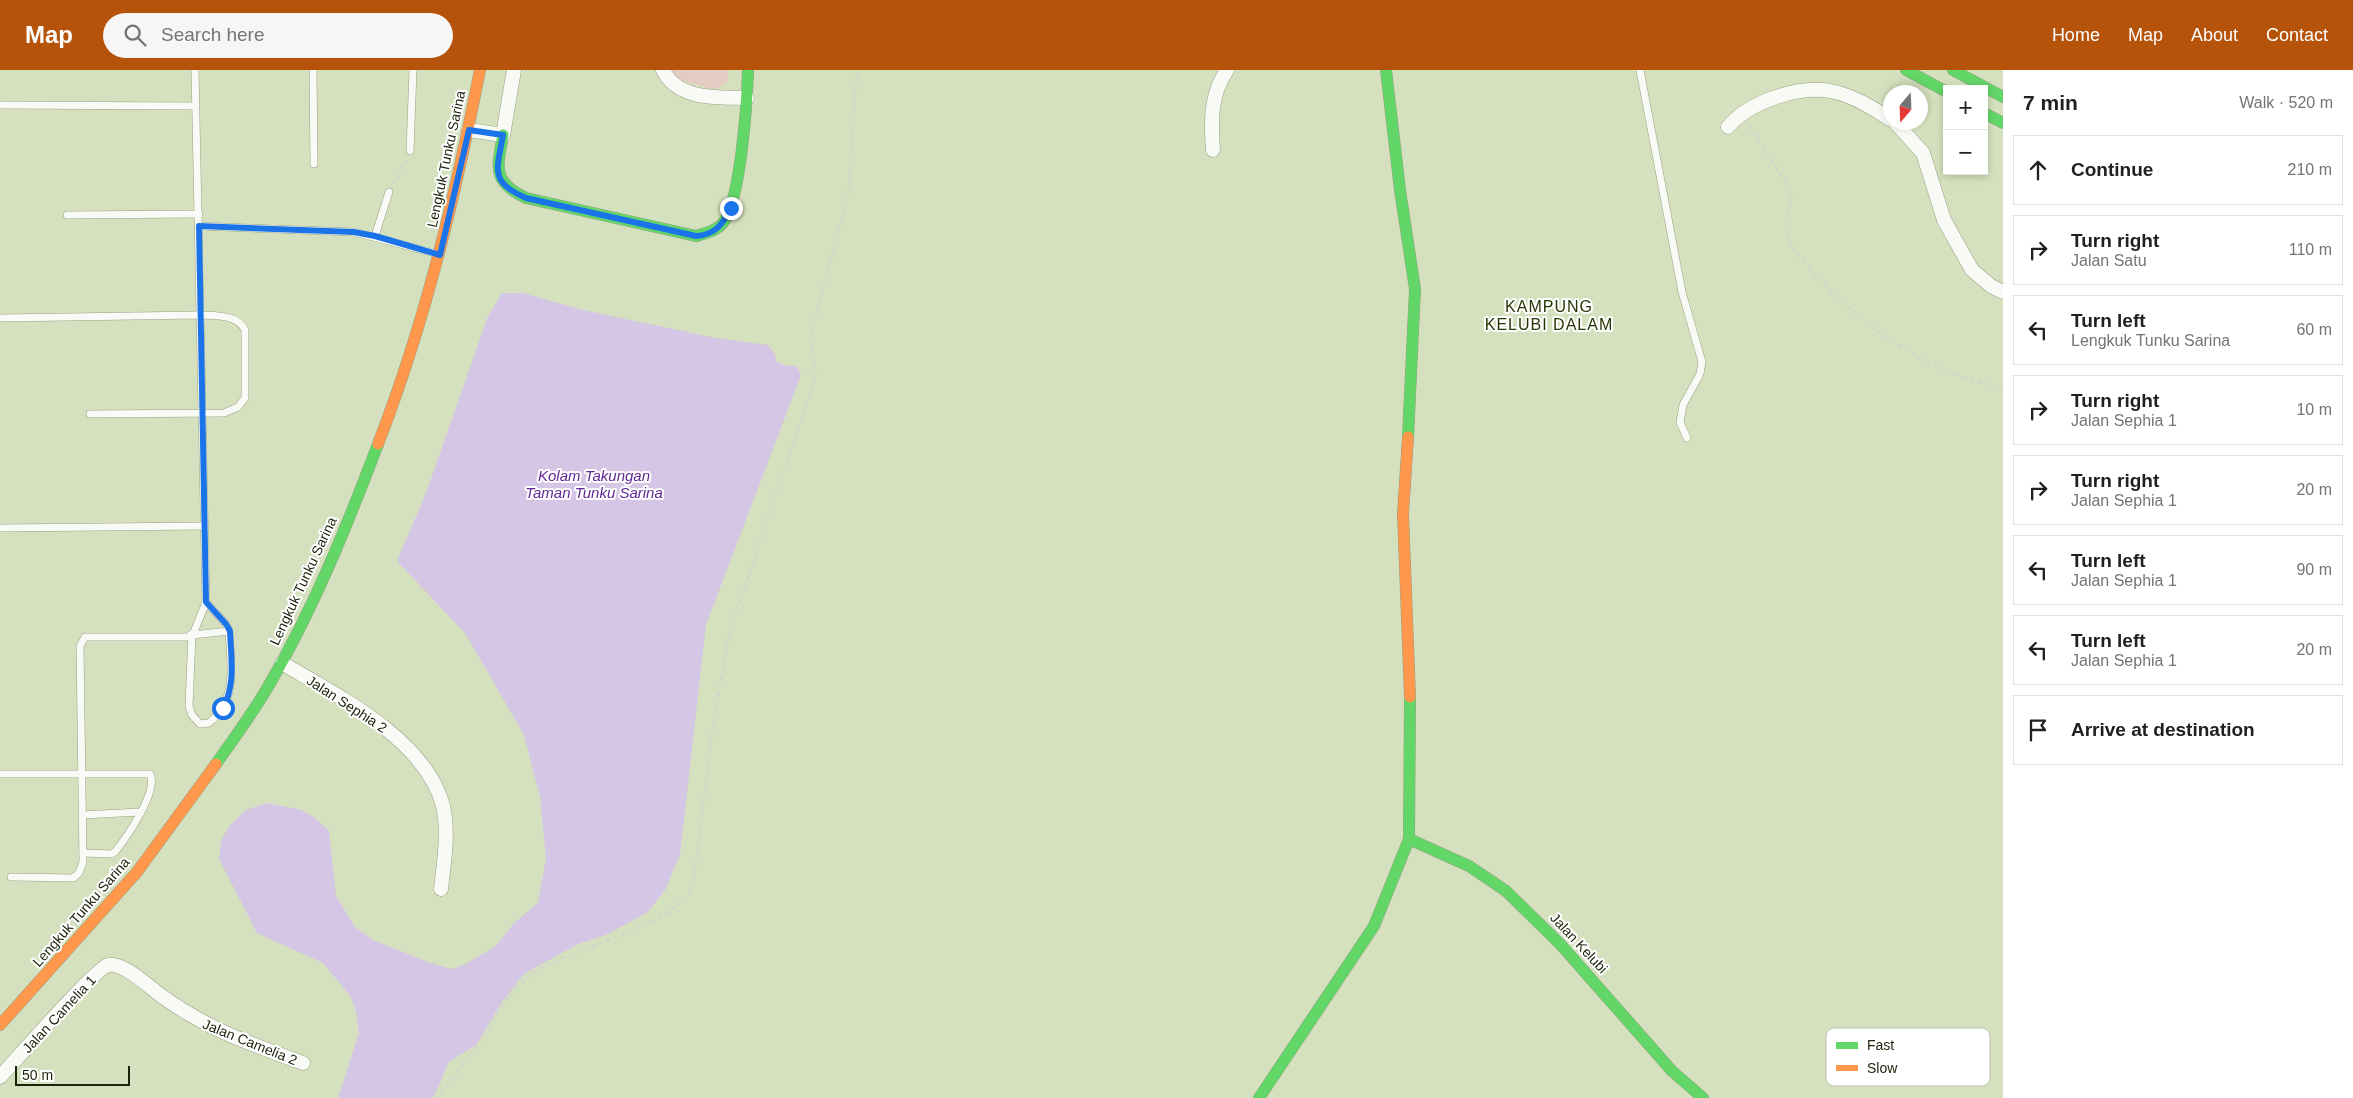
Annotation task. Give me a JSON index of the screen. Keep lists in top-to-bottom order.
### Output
{
  "streets": {
    "street": [
      "Lengkuk Tunku Sarina",
      "Jalan Sephia 2",
      "Jalan Kelubi",
      "Jalan Camelia 1",
      "Jalan Camelia 2"
    ]
  },
  "crossings": [
    ["Lengkuk Tunku Sarina", "Jalan Sephia 2"],
    ["Jalan Camelia 1", "Jalan Camelia 2"]
  ],
  "districts": ["KAMPUNG KELUBI DALAM"],
  "water": ["Kolam Takungan Taman Tunku Sarina"],
  "legend": ["Fast", "Slow"],
  "scale_bar": "50 m",
  "north": "bottom",
  "page": {
    "header": "Map",
    "search": "Search here",
    "nav": [
      "Home",
      "Map",
      "About",
      "Contact"
    ],
    "heading": ["7 min", "Walk · 520 m"],
    "map_buttons": ["+", "−"],
    "list": [
      ["Continue", "210 m"],
      ["Turn right", "Jalan Satu", "110 m"],
      ["Turn left", "Lengkuk Tunku Sarina", "60 m"],
      ["Turn right", "Jalan Sephia 1", "10 m"],
      ["Turn right", "Jalan Sephia 1", "20 m"],
      ["Turn left", "Jalan Sephia 1", "90 m"],
      ["Turn left", "Jalan Sephia 1", "20 m"],
      "Arrive at destination"
    ],
    "scale": "50 m"
  }
}
